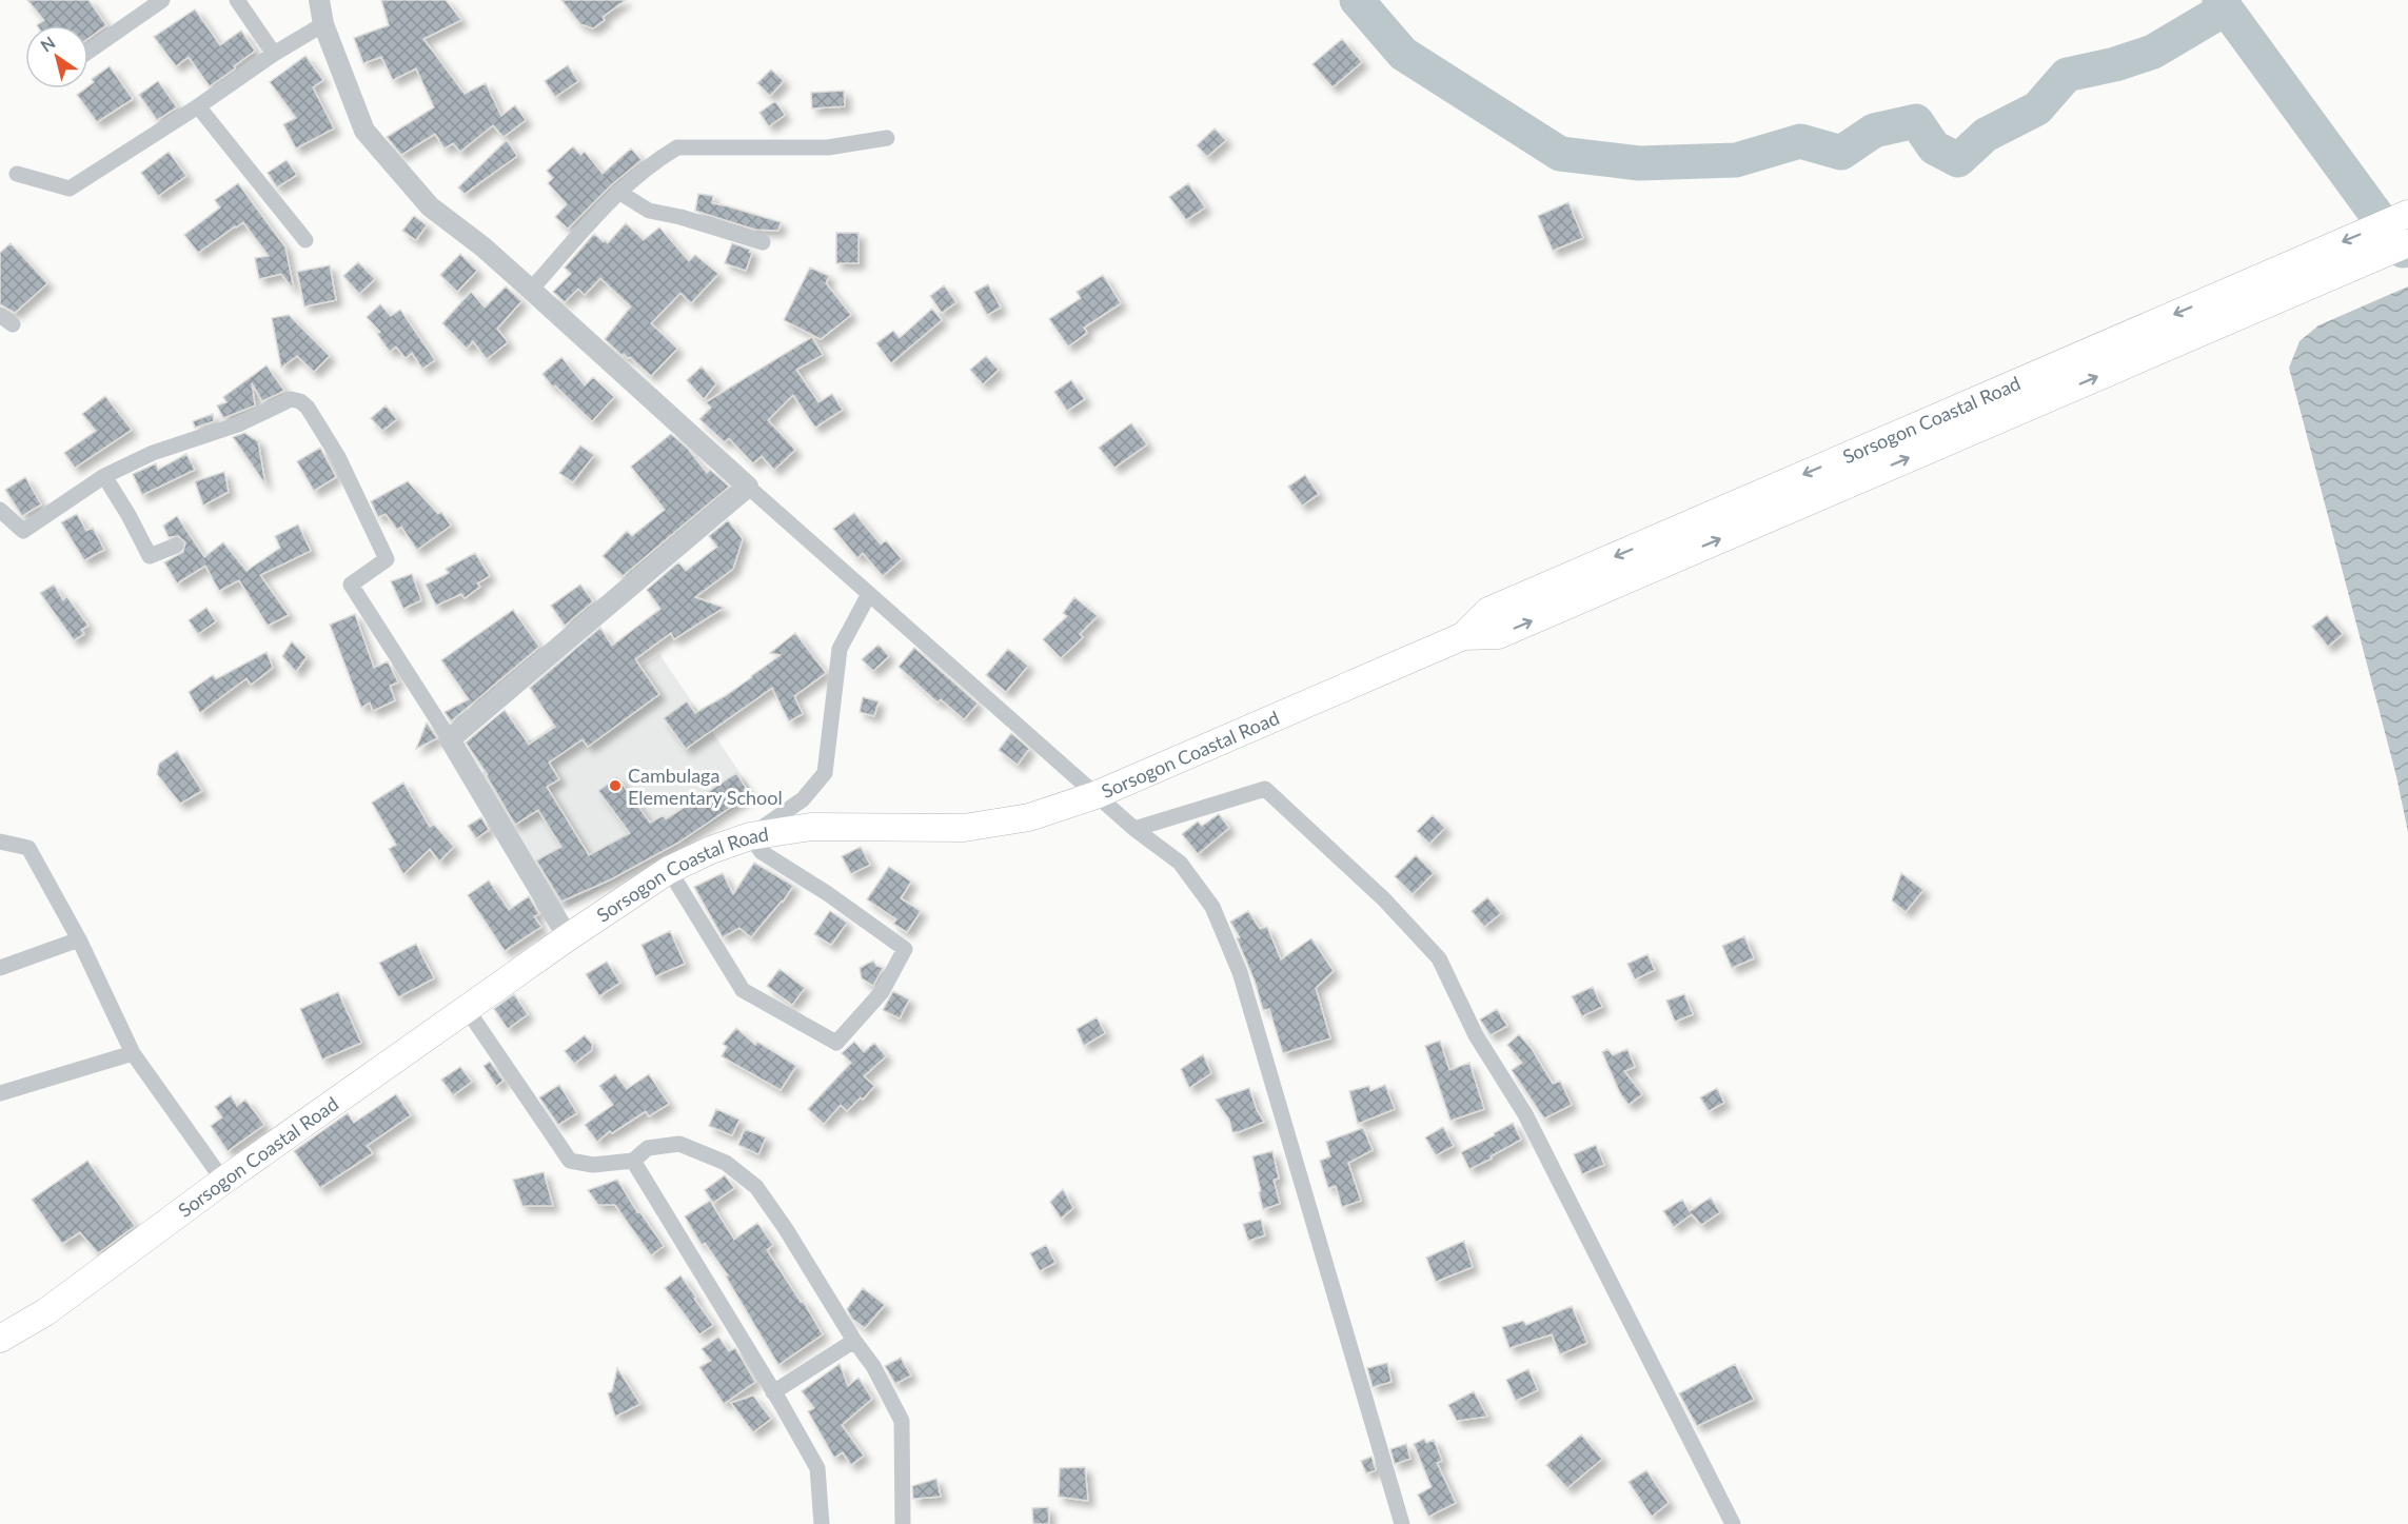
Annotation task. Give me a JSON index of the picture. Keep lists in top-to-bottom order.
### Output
{
  "streets": {
    "highway": ["Sorsogon Coastal Road"]
  },
  "places": ["Cambulaga Elementary School"],
  "north": "top left"
}
